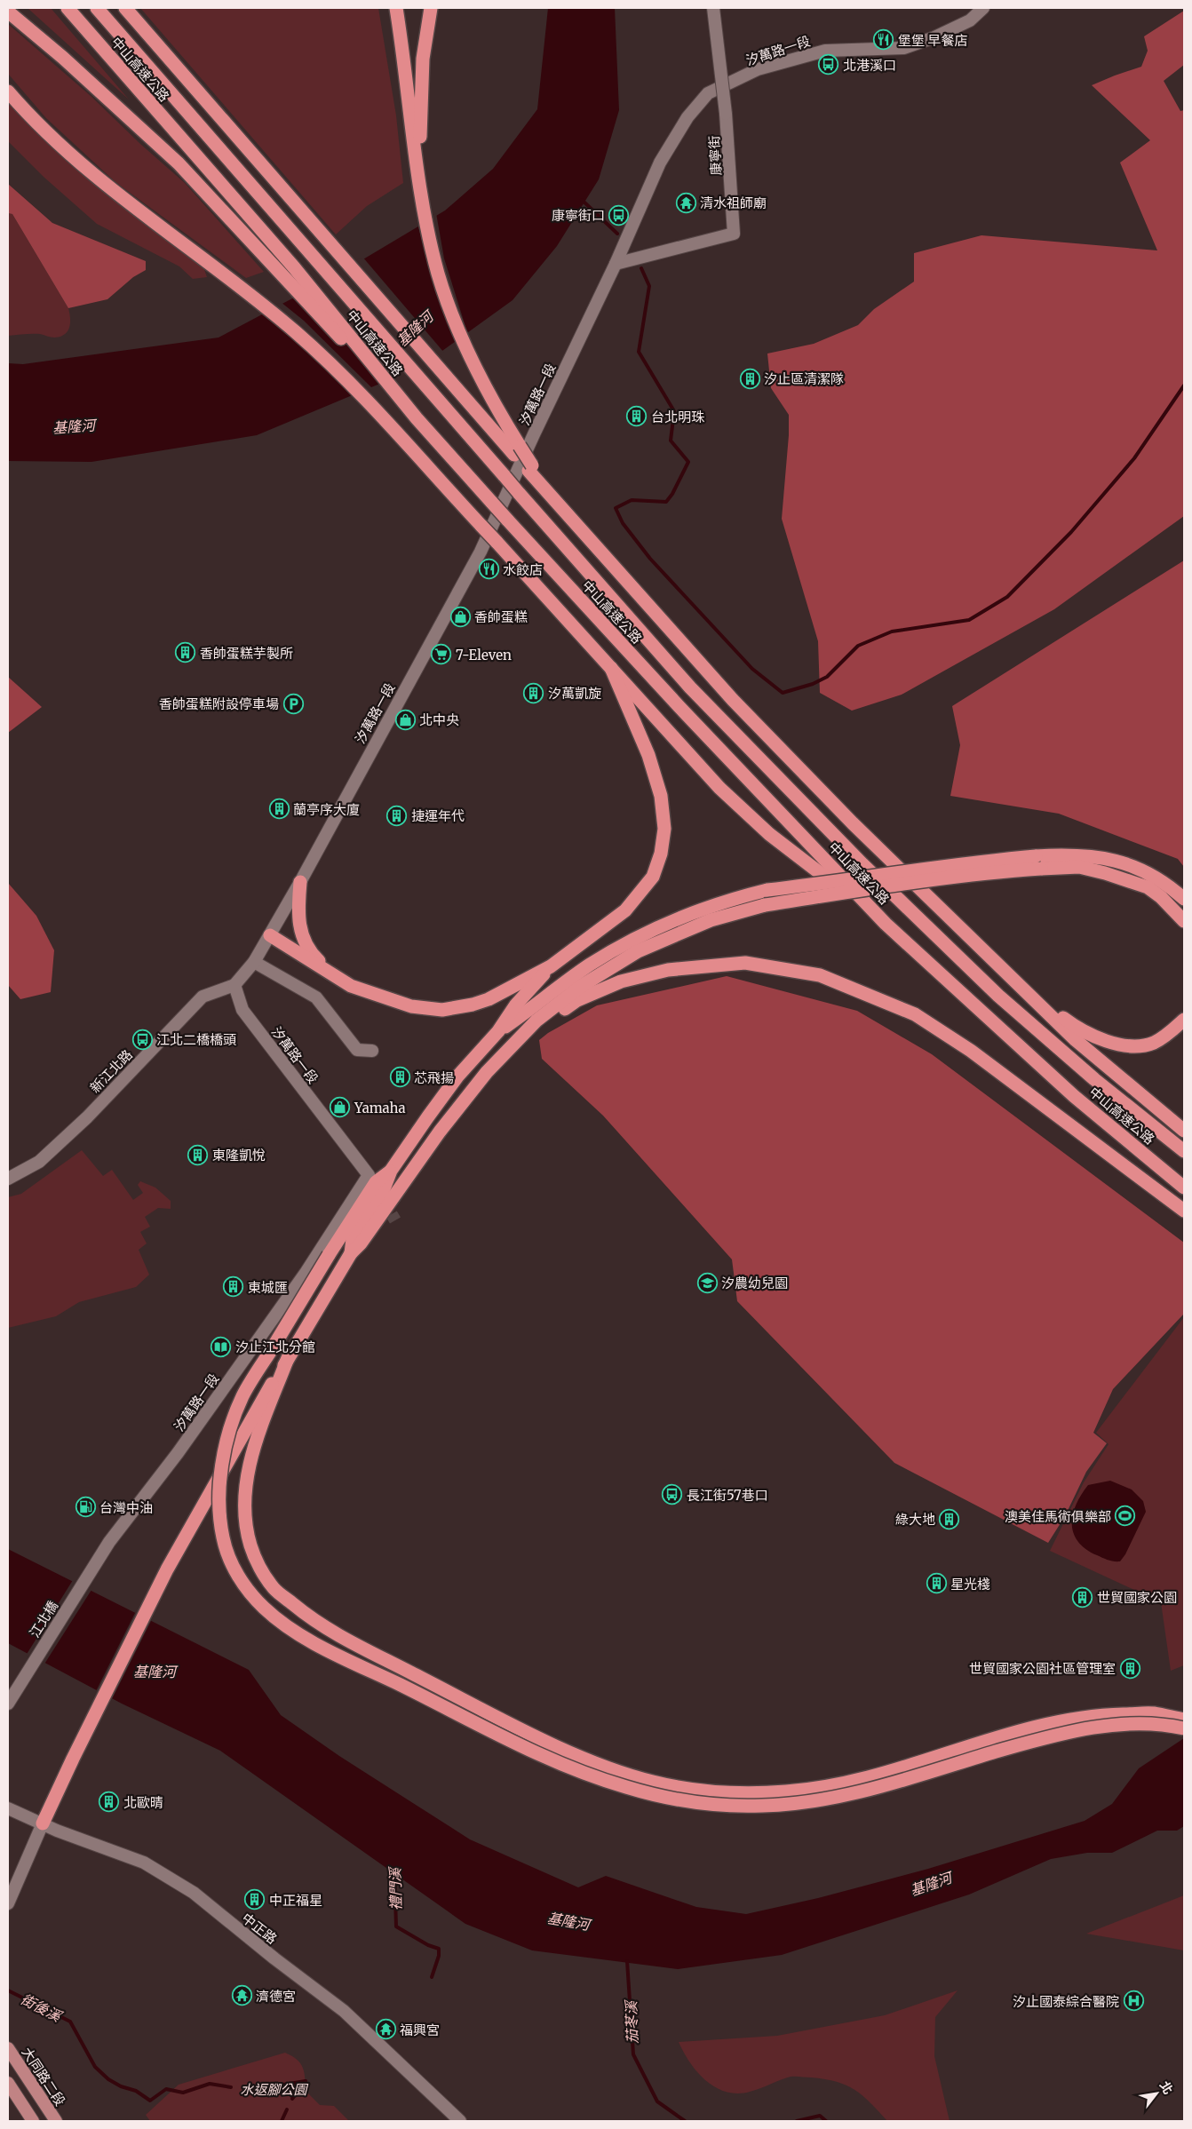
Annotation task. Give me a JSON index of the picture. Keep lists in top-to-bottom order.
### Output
{
  "streets": {
    "highway": ["中山高速公路"],
    "main road": ["大同路二段"],
    "street": [
      "汐萬路一段",
      "康寧街",
      "新江北路",
      "江北橋",
      "中正路"
    ]
  },
  "crossings": [
    ["汐萬路一段", "康寧街"],
    ["汐萬路一段", "新江北路"],
    ["汐萬路一段", "江北橋"]
  ],
  "water": [
    "基隆河",
    "禮門溪",
    "街後溪",
    "茄苳溪"
  ],
  "parks": ["水返腳公園"],
  "places": {
    "restaurant": ["堡堡 早餐店", "水餃店"],
    "bus stop": [
      "北港溪口",
      "康寧街口",
      "江北二橋橋頭",
      "長江街57巷口"
    ],
    "temple": ["清水祖師廟", "濟德宮", "福興宮"],
    "building": [
      "汐止區清潔隊",
      "台北明珠",
      "香帥蛋糕芋製所",
      "汐萬凱旋",
      "蘭亭序大廈",
      "捷運年代",
      "芯飛揚",
      "東隆凱悅",
      "東城匯",
      "綠大地",
      "星光棧",
      "世貿國家公園",
      "世貿國家公園社區管理室",
      "北歐晴",
      "中正福星"
    ],
    "shop": ["香帥蛋糕", "北中央", "Yamaha"],
    "supermarket": ["7-Eleven"],
    "parking": ["香帥蛋糕附設停車場"],
    "school or university": ["汐農幼兒園"],
    "library": ["汐止江北分館"],
    "fuel station": ["台灣中油"],
    "sports": ["澳美佳馬術俱樂部"],
    "hospital": ["汐止國泰綜合醫院"]
  },
  "north": "top right"
}
